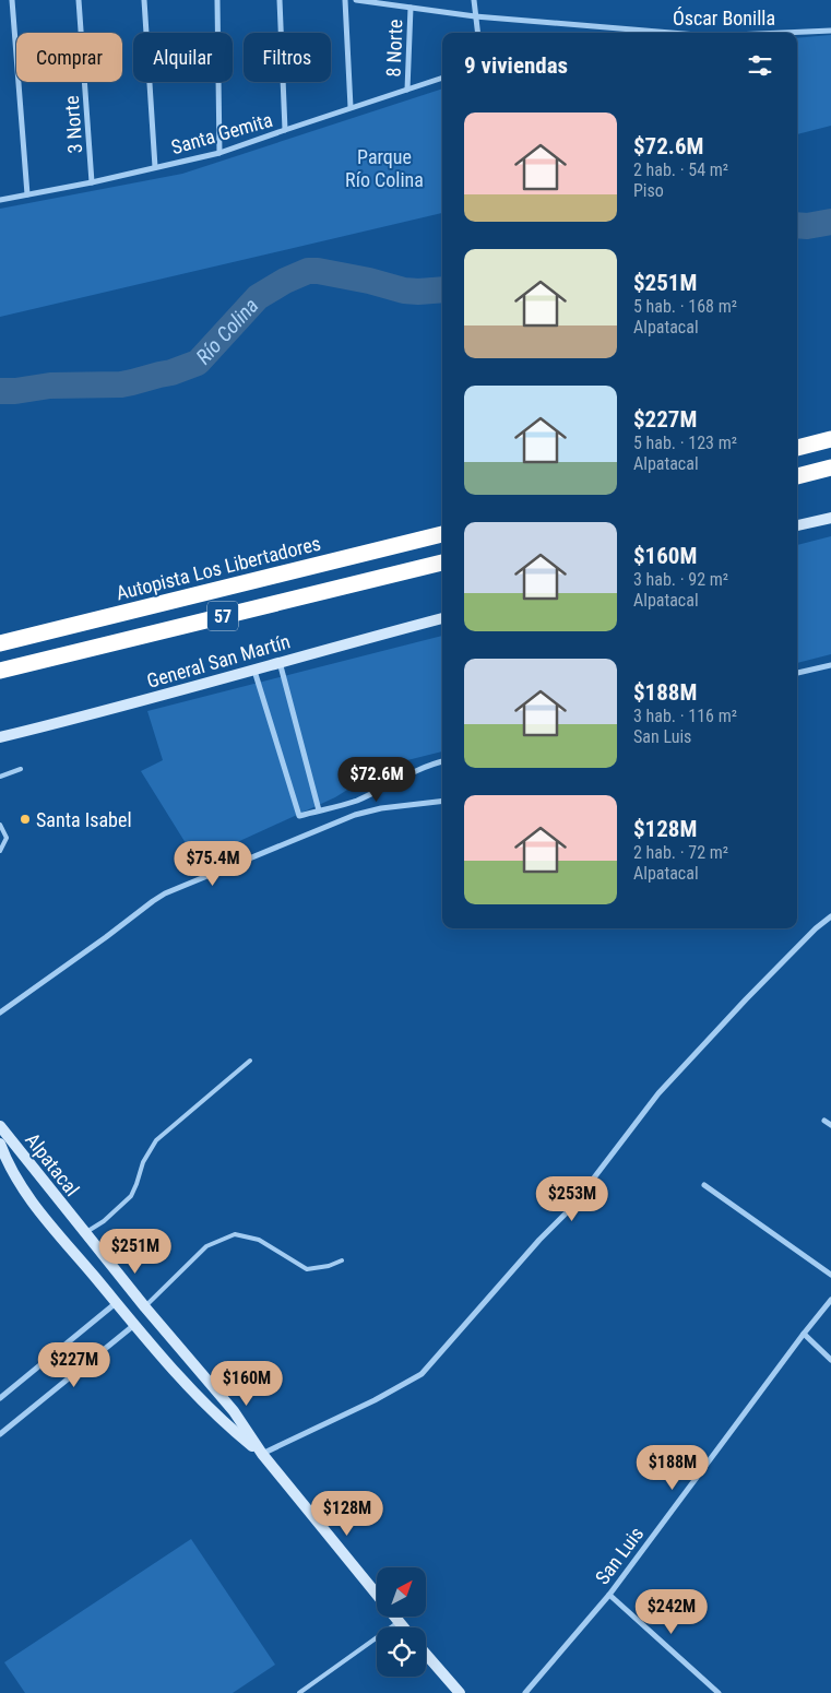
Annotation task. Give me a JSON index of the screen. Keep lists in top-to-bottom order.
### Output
{
  "streets": {
    "highway": ["Autopista Los Libertadores", "57"],
    "street": [
      "Óscar Bonilla",
      "8 Norte",
      "3 Norte",
      "Santa Gemita",
      "General San Martín",
      "Alpatacal",
      "San Luis"
    ]
  },
  "crossings": [
    ["Óscar Bonilla", "8 Norte"],
    ["8 Norte", "Santa Gemita"],
    ["3 Norte", "Santa Gemita"]
  ],
  "water": ["Río Colina"],
  "parks": ["Parque Río Colina"],
  "places": ["Santa Isabel"],
  "north": "top right",
  "page": {
    "chip": ["Comprar", "Alquilar", "Filtros"],
    "heading": "9 viviendas",
    "list": [
      {
        "name": "$72.6M",
        "note": "2 hab. · 54 m² · Piso"
      },
      {
        "name": "$251M",
        "note": "5 hab. · 168 m² · Alpatacal"
      },
      {
        "name": "$227M",
        "note": "5 hab. · 123 m² · Alpatacal"
      },
      {
        "name": "$160M",
        "note": "3 hab. · 92 m² · Alpatacal"
      },
      {
        "name": "$188M",
        "note": "3 hab. · 116 m² · San Luis"
      },
      {
        "name": "$128M",
        "note": "2 hab. · 72 m² · Alpatacal"
      }
    ],
    "price": [
      "$72.6M",
      "$75.4M",
      "$253M",
      "$251M",
      "$227M",
      "$160M",
      "$188M",
      "$128M",
      "$242M"
    ]
  }
}
